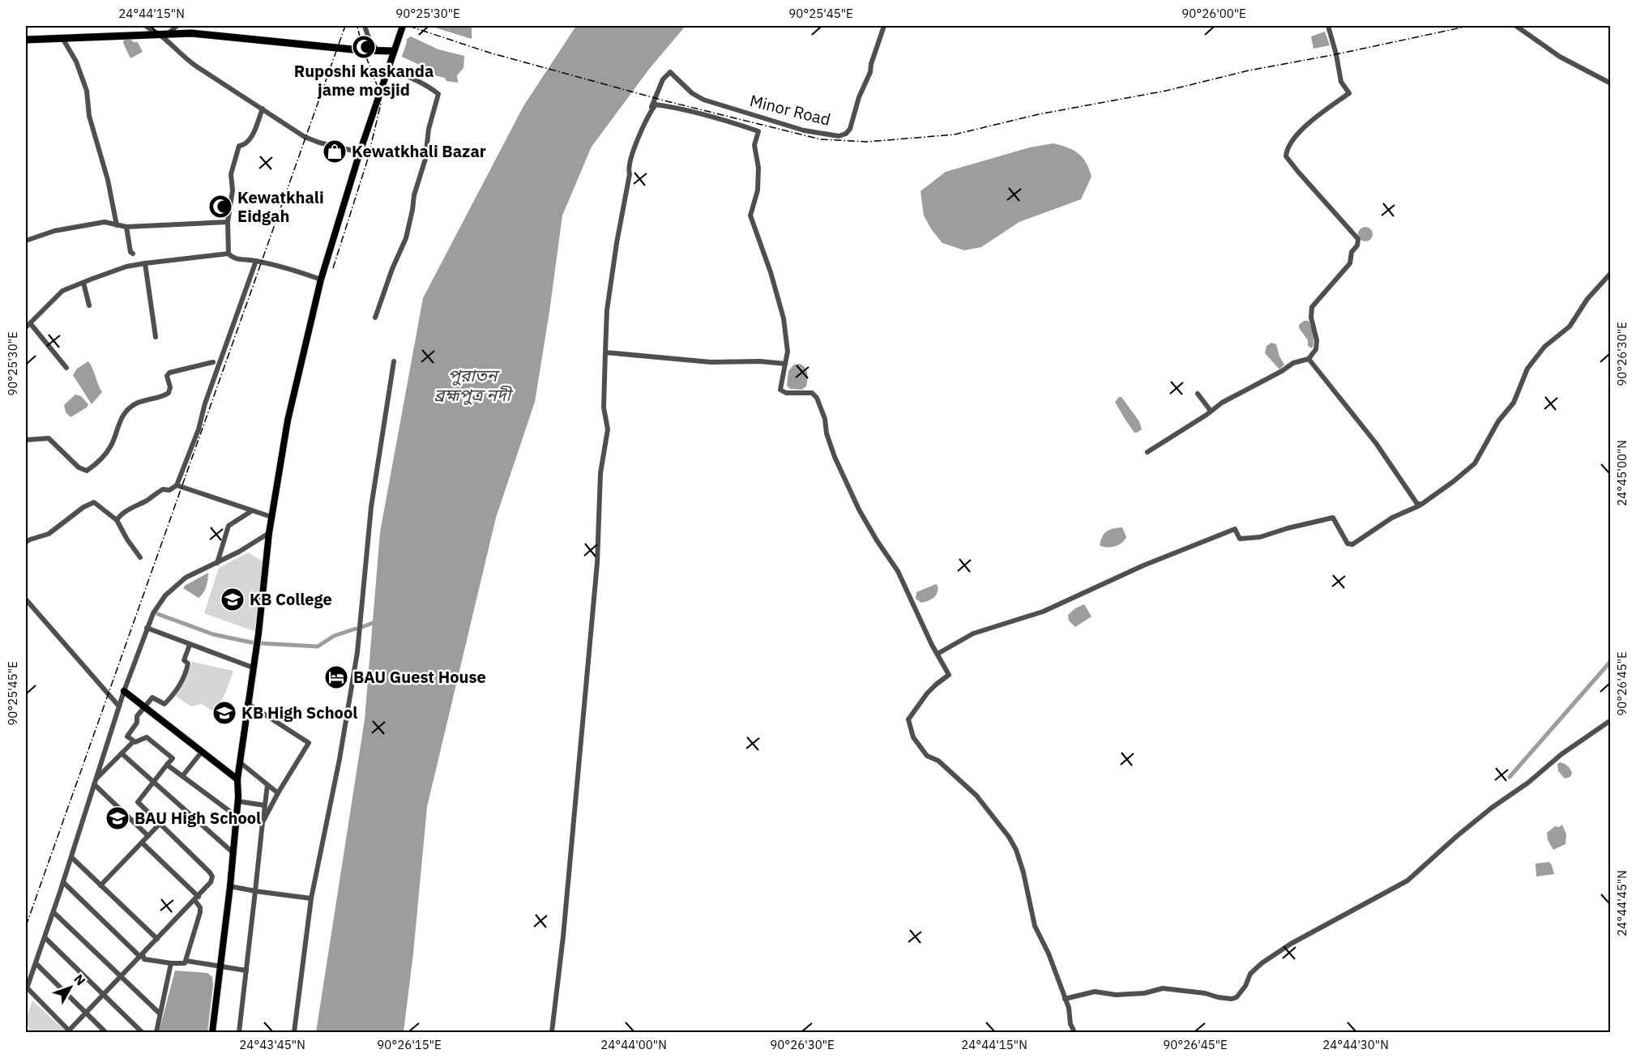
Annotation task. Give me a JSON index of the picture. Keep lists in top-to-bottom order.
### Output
{
  "streets": {
    "street": ["Minor Road"]
  },
  "water": ["পুরাতন ব্রহ্মপুত্র নদী"],
  "places": {
    "mosque": ["Ruposhi kaskanda jame mosjid", "Kewatkhali Eidgah"],
    "shop": ["Kewatkhali Bazar"],
    "school or university": ["KB College", "KB High School", "BAU High School"],
    "hotel": ["BAU Guest House"]
  },
  "north": "top right",
  "coordinates": [
    "24°44'15\"N",
    "90°25'30\"E",
    "90°25'45\"E",
    "90°26'00\"E",
    "90°26'30\"E",
    "24°45'00\"N",
    "90°26'45\"E",
    "24°44'45\"N",
    "24°43'45\"N",
    "90°26'15\"E",
    "24°44'00\"N",
    "24°44'30\"N"
  ]
}
